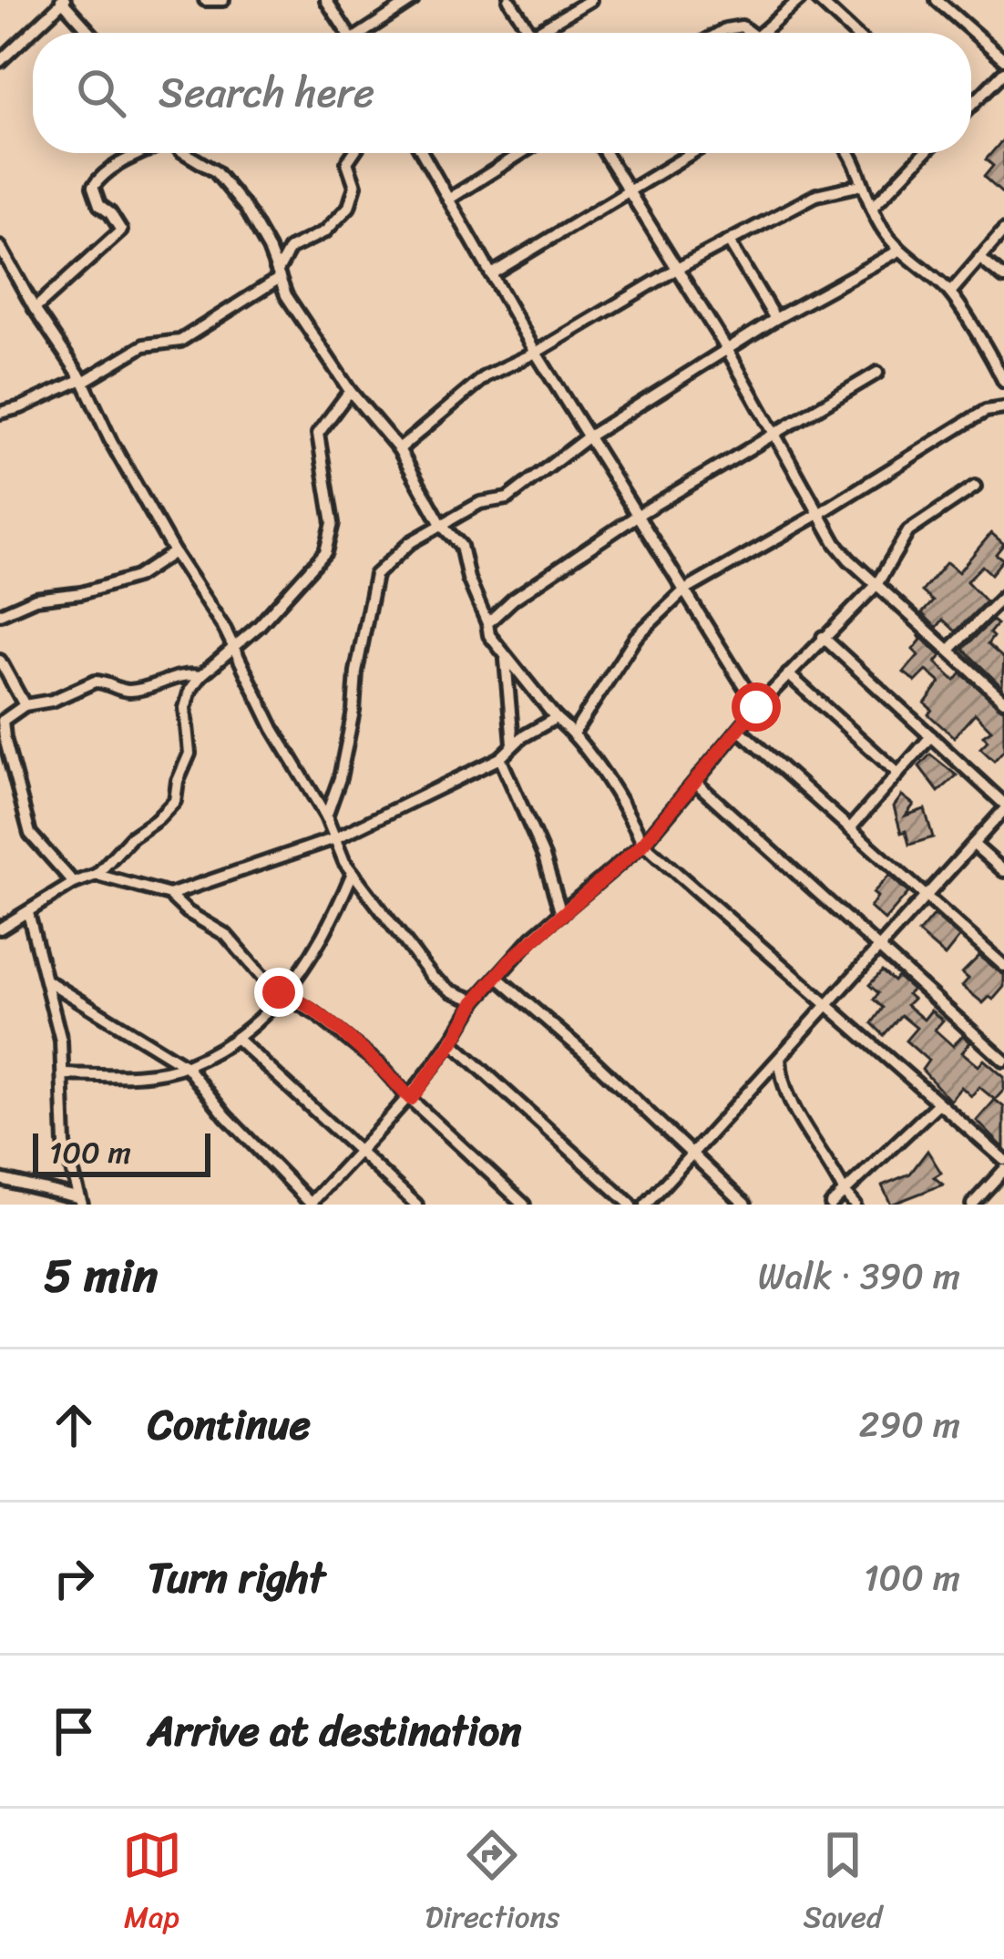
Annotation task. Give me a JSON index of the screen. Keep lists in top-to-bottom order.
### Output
{
  "scale_bar": "100 m",
  "page": {
    "search": "Search here",
    "scale": "100 m",
    "heading": ["5 min", "Walk · 390 m"],
    "list": [
      ["Continue", "290 m"],
      ["Turn right", "100 m"],
      "Arrive at destination"
    ],
    "nav": ["Map", "Directions", "Saved"]
  }
}
